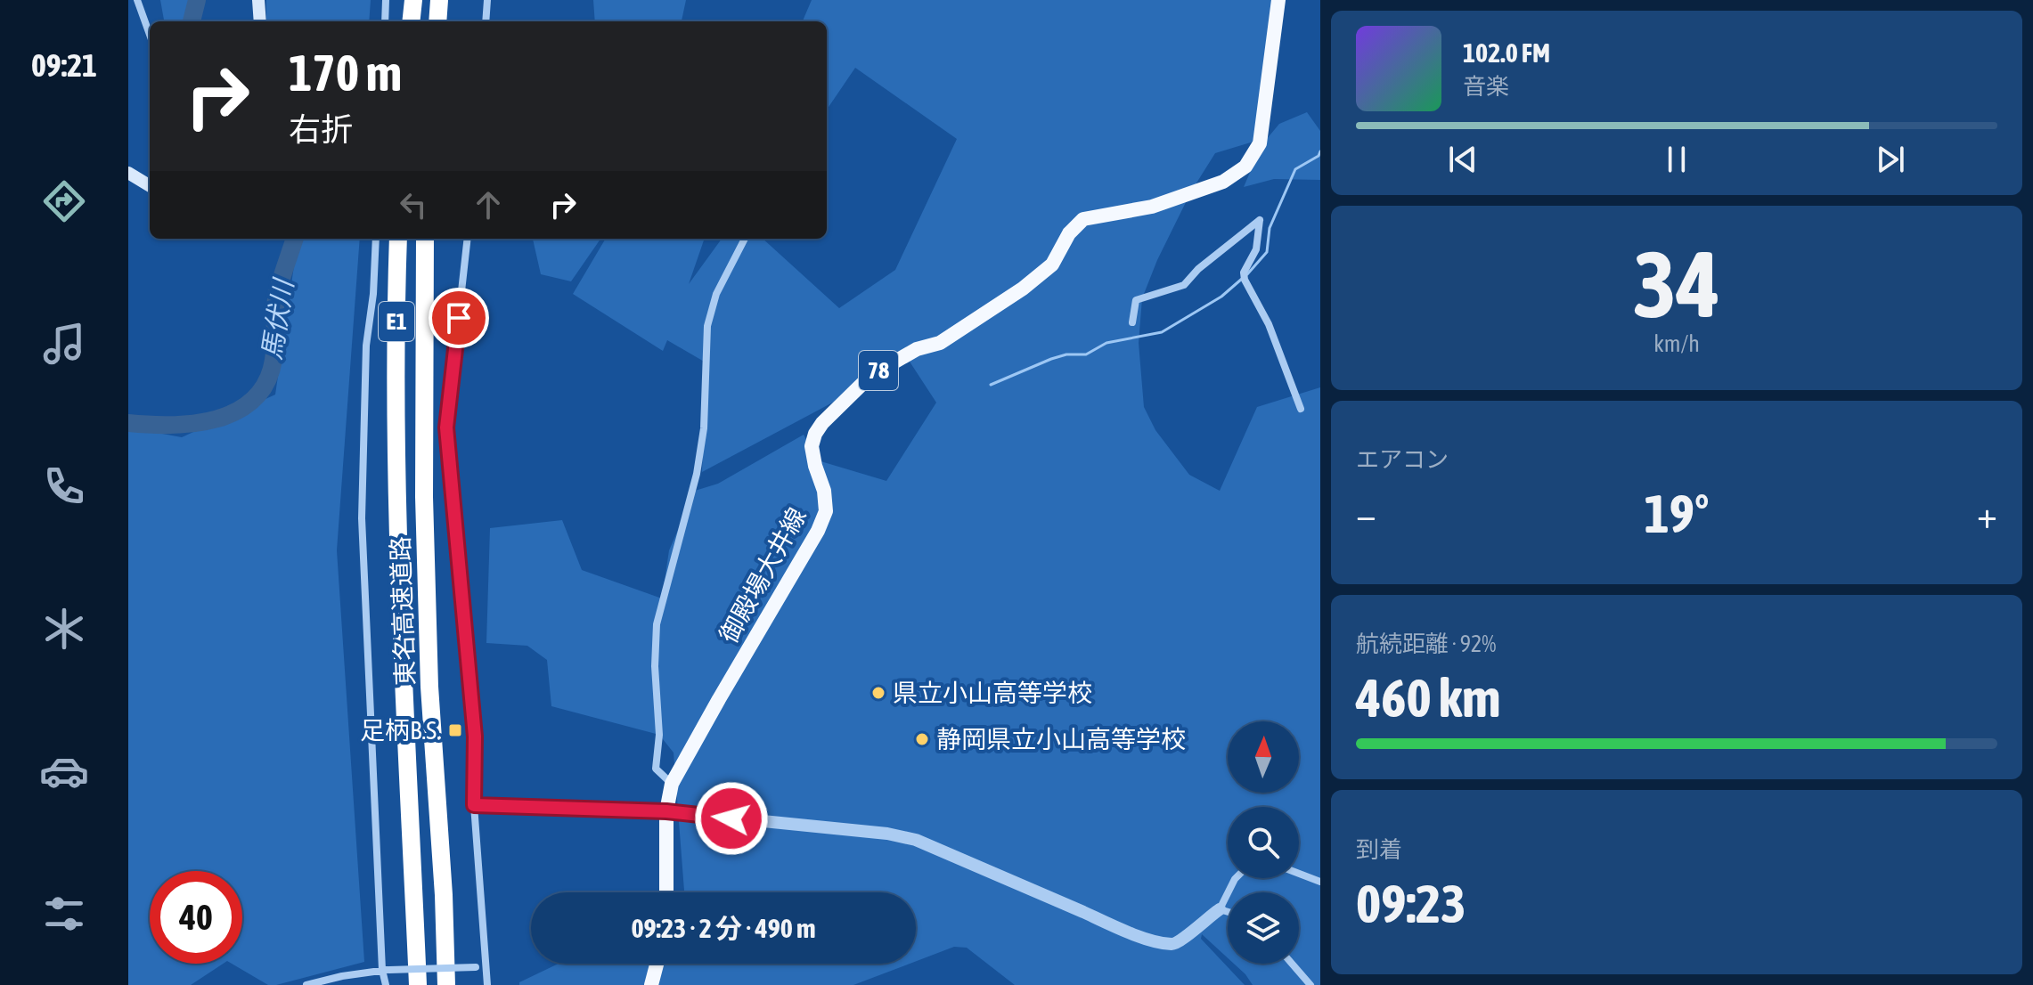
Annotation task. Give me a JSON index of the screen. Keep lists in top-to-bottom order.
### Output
{
  "streets": {
    "highway": ["E1", "東名高速道路"],
    "main road": ["78", "御殿場大井線"]
  },
  "water": ["馬伏川"],
  "places": {
    "other": ["県立小山高等学校", "静岡県立小山高等学校"],
    "transit": ["足柄B.S."]
  },
  "north": "top",
  "page": {
    "tabs": "09:21",
    "turn": ["170 m", "右折"],
    "song": ["102.0 FM", "音楽"],
    "tile": [
      ["34", "km/h"],
      "エアコン",
      ["航続距離 · 92%", "460 km"],
      ["到着", "09:23"]
    ],
    "heat": ["−", "19°", "+"],
    "limit": "40",
    "trip": "09:23 · 2 分 · 490 m"
  }
}
